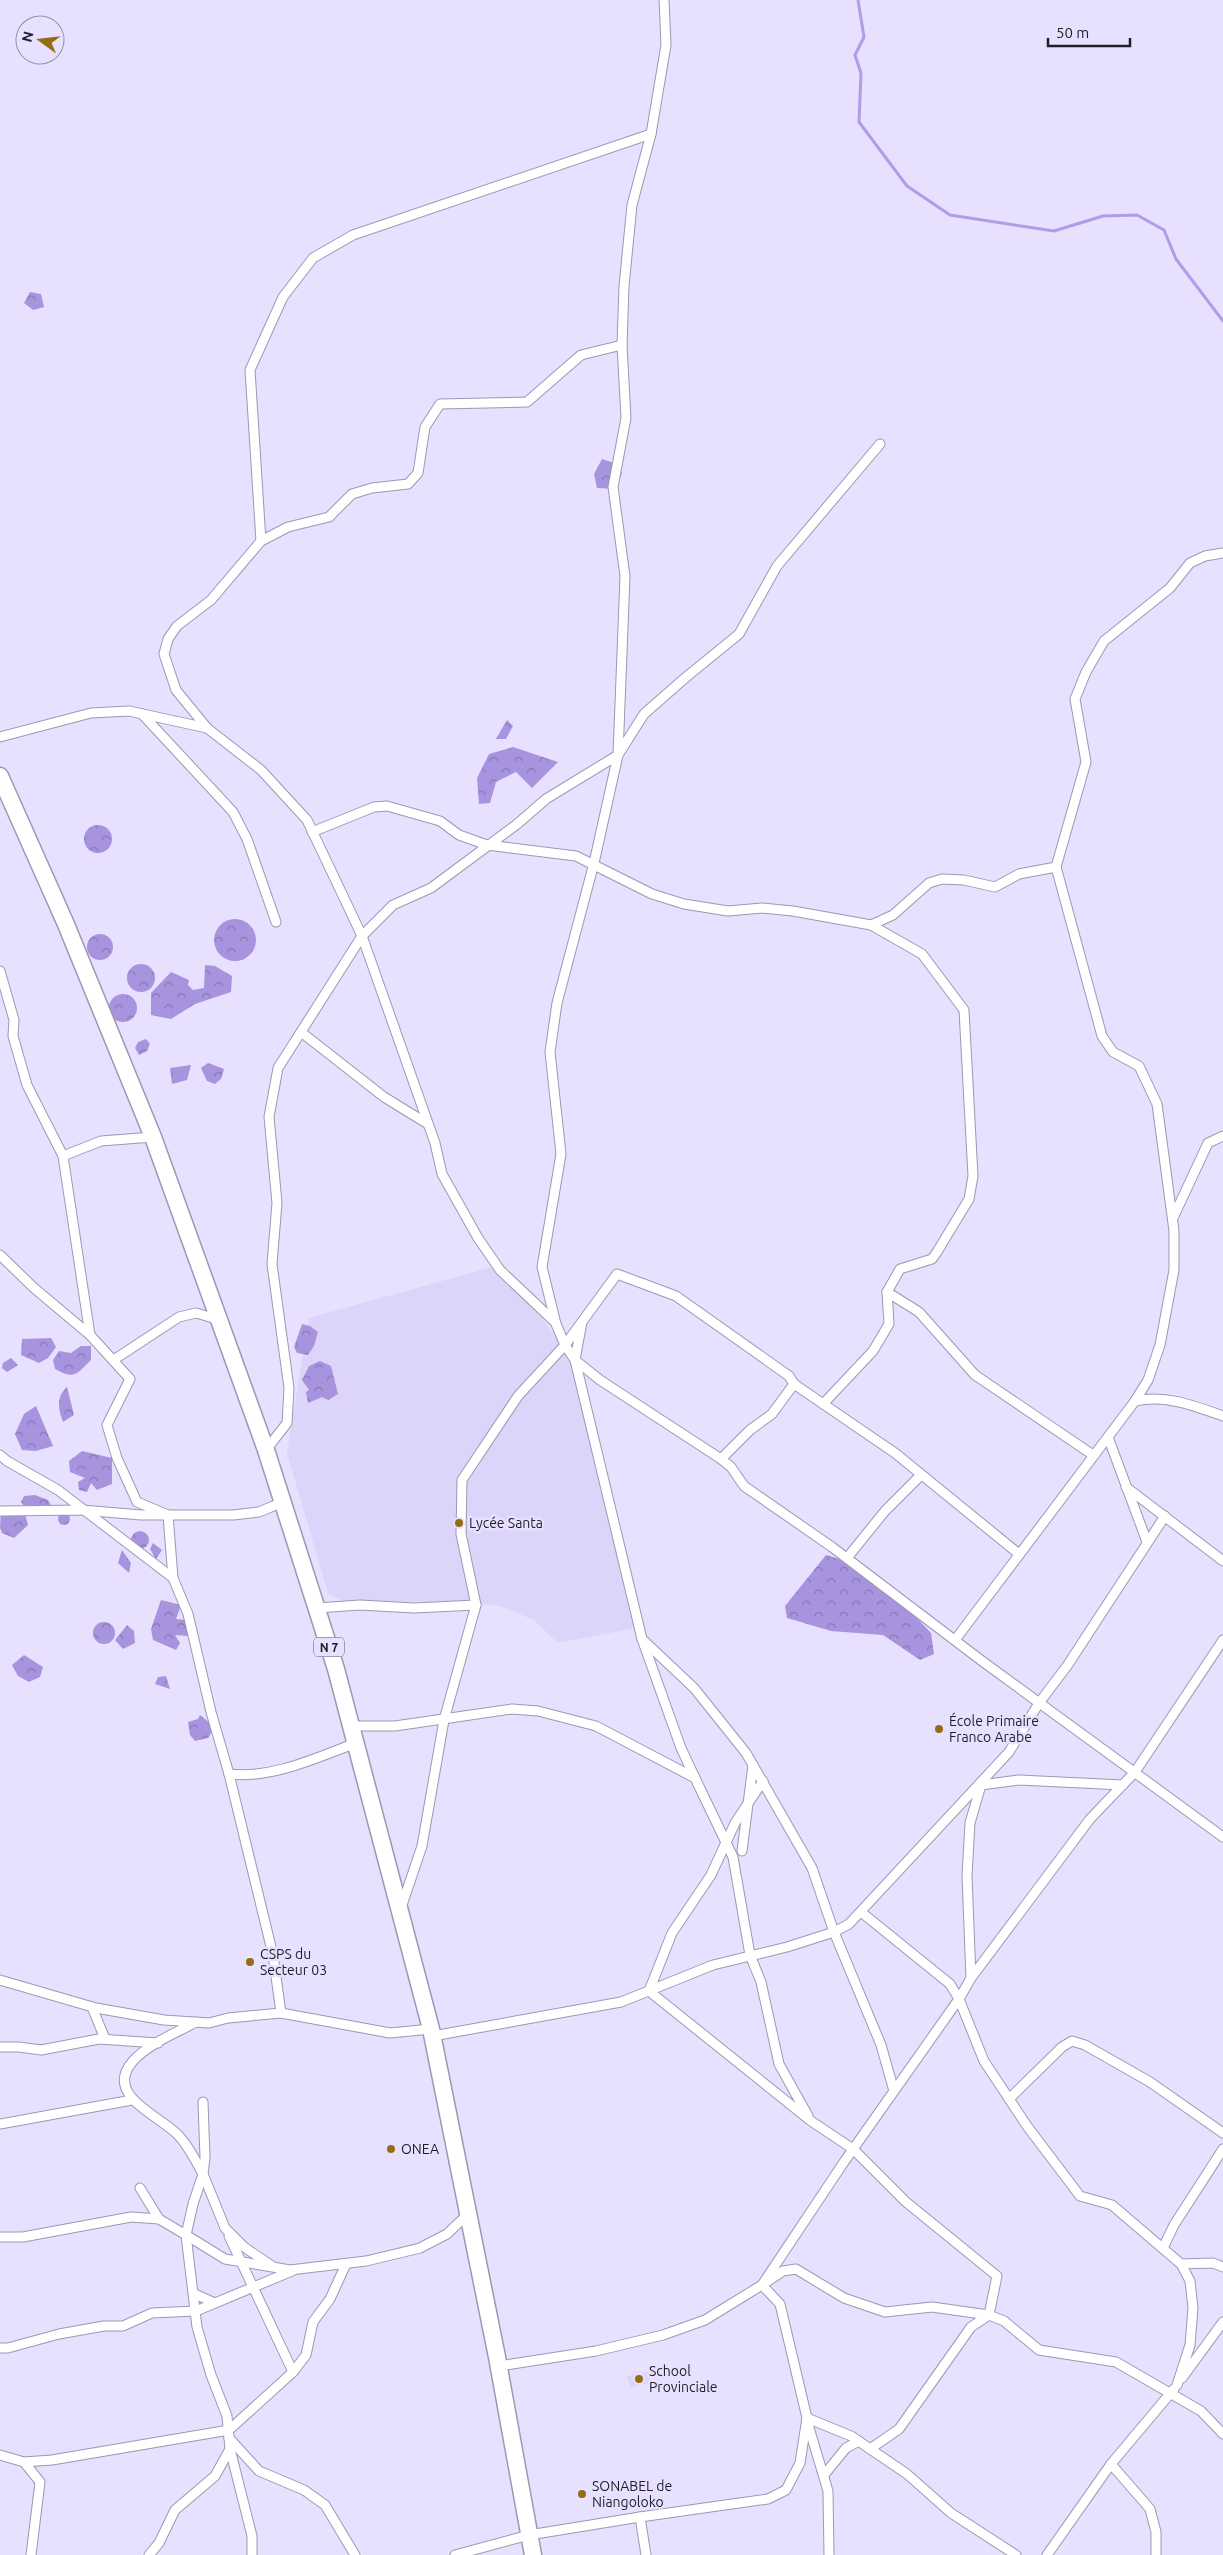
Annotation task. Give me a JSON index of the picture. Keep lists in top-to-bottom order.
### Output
{
  "streets": {
    "highway": ["N 7"]
  },
  "places": [
    "Lycée Santa",
    "École Primaire Franco Arabe",
    "CSPS du Secteur 03",
    "ONEA",
    "School Provinciale",
    "SONABEL de Niangoloko"
  ],
  "scale_bar": "50 m",
  "north": "left"
}
